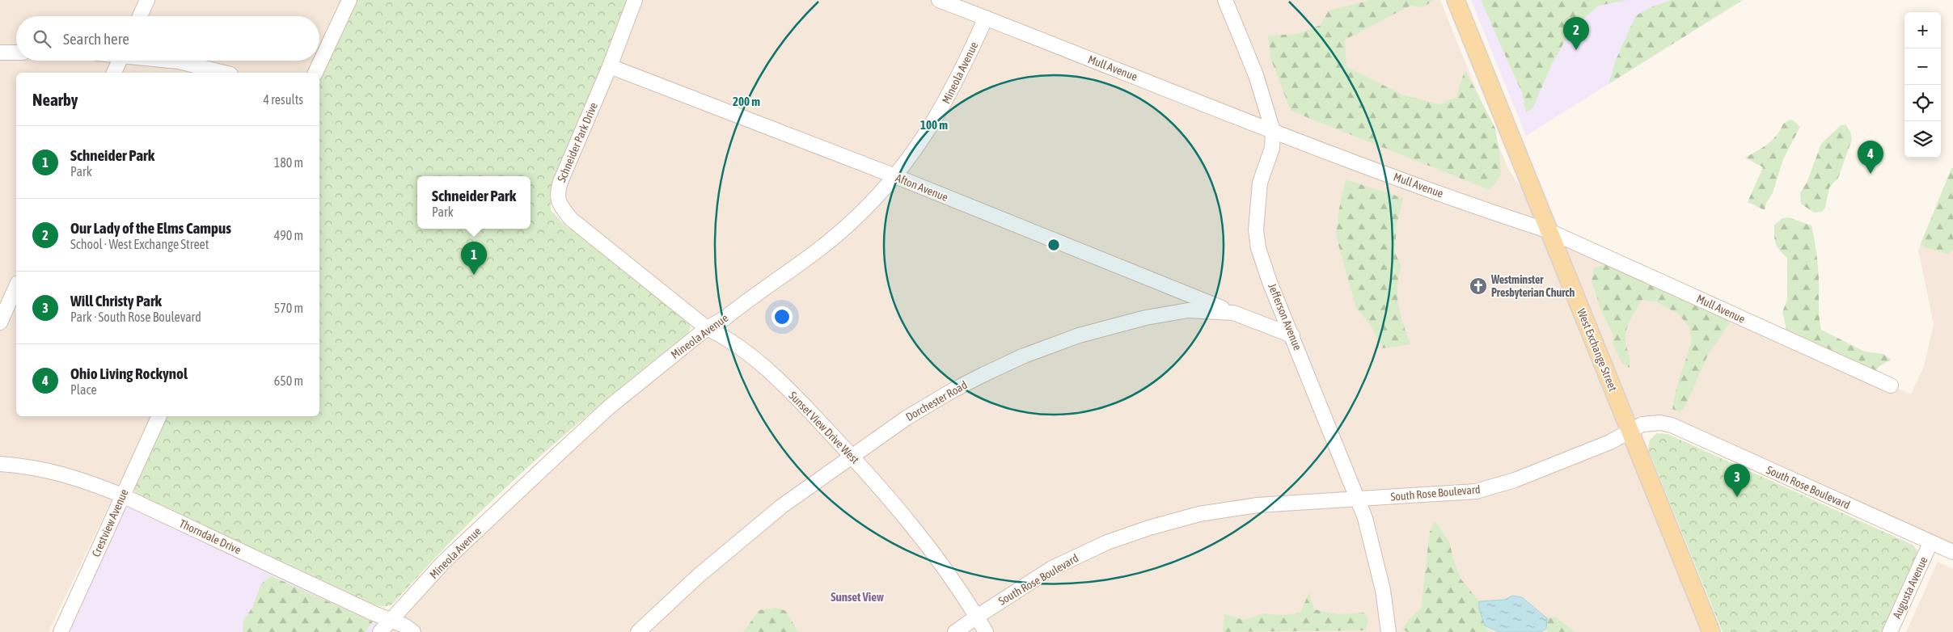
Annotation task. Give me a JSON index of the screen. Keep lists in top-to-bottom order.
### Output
{
  "streets": {
    "main road": ["West Exchange Street"],
    "street": [
      "Mull Avenue",
      "Mineola Avenue",
      "Schneider Park Drive",
      "Afton Avenue",
      "Jefferson Avenue",
      "Dorchester Road",
      "Sunset View Drive West",
      "South Rose Boulevard",
      "Crestview Avenue",
      "Thorndale Drive",
      "Augusta Avenue"
    ]
  },
  "crossings": [
    ["Mull Avenue", "Mineola Avenue"],
    ["Mull Avenue", "Jefferson Avenue"],
    ["Mull Avenue", "West Exchange Street"],
    ["Mineola Avenue", "Afton Avenue"],
    ["Mineola Avenue", "Sunset View Drive West"],
    ["Mineola Avenue", "Thorndale Drive"],
    ["Schneider Park Drive", "Afton Avenue"],
    ["Schneider Park Drive", "Sunset View Drive West"],
    ["Afton Avenue", "Dorchester Road"],
    ["Jefferson Avenue", "Dorchester Road"],
    ["Jefferson Avenue", "South Rose Boulevard"],
    ["West Exchange Street", "South Rose Boulevard"],
    ["Dorchester Road", "Sunset View Drive West"],
    ["Sunset View Drive West", "South Rose Boulevard"],
    ["South Rose Boulevard", "Augusta Avenue"],
    ["Crestview Avenue", "Thorndale Drive"]
  ],
  "districts": ["Sunset View"],
  "places": {
    "church": ["Westminster Presbyterian Church"]
  },
  "page": {
    "map_buttons": ["+", "−"],
    "search": "Search here",
    "pins": [
      "2",
      "4",
      "1",
      "3"
    ],
    "heading": ["Nearby", "4 results"],
    "list": [
      {
        "mark": "1",
        "name": "Schneider Park",
        "note": "Park",
        "value": "180 m"
      },
      {
        "mark": "2",
        "name": "Our Lady of the Elms Campus",
        "note": "School · West Exchange Street",
        "value": "490 m"
      },
      {
        "mark": "3",
        "name": "Will Christy Park",
        "note": "Park · South Rose Boulevard",
        "value": "570 m"
      },
      {
        "mark": "4",
        "name": "Ohio Living Rockynol",
        "note": "Place",
        "value": "650 m"
      }
    ],
    "popup": ["Schneider Park", "Park"]
  },
  "rings": ["200 m", "100 m"]
}
